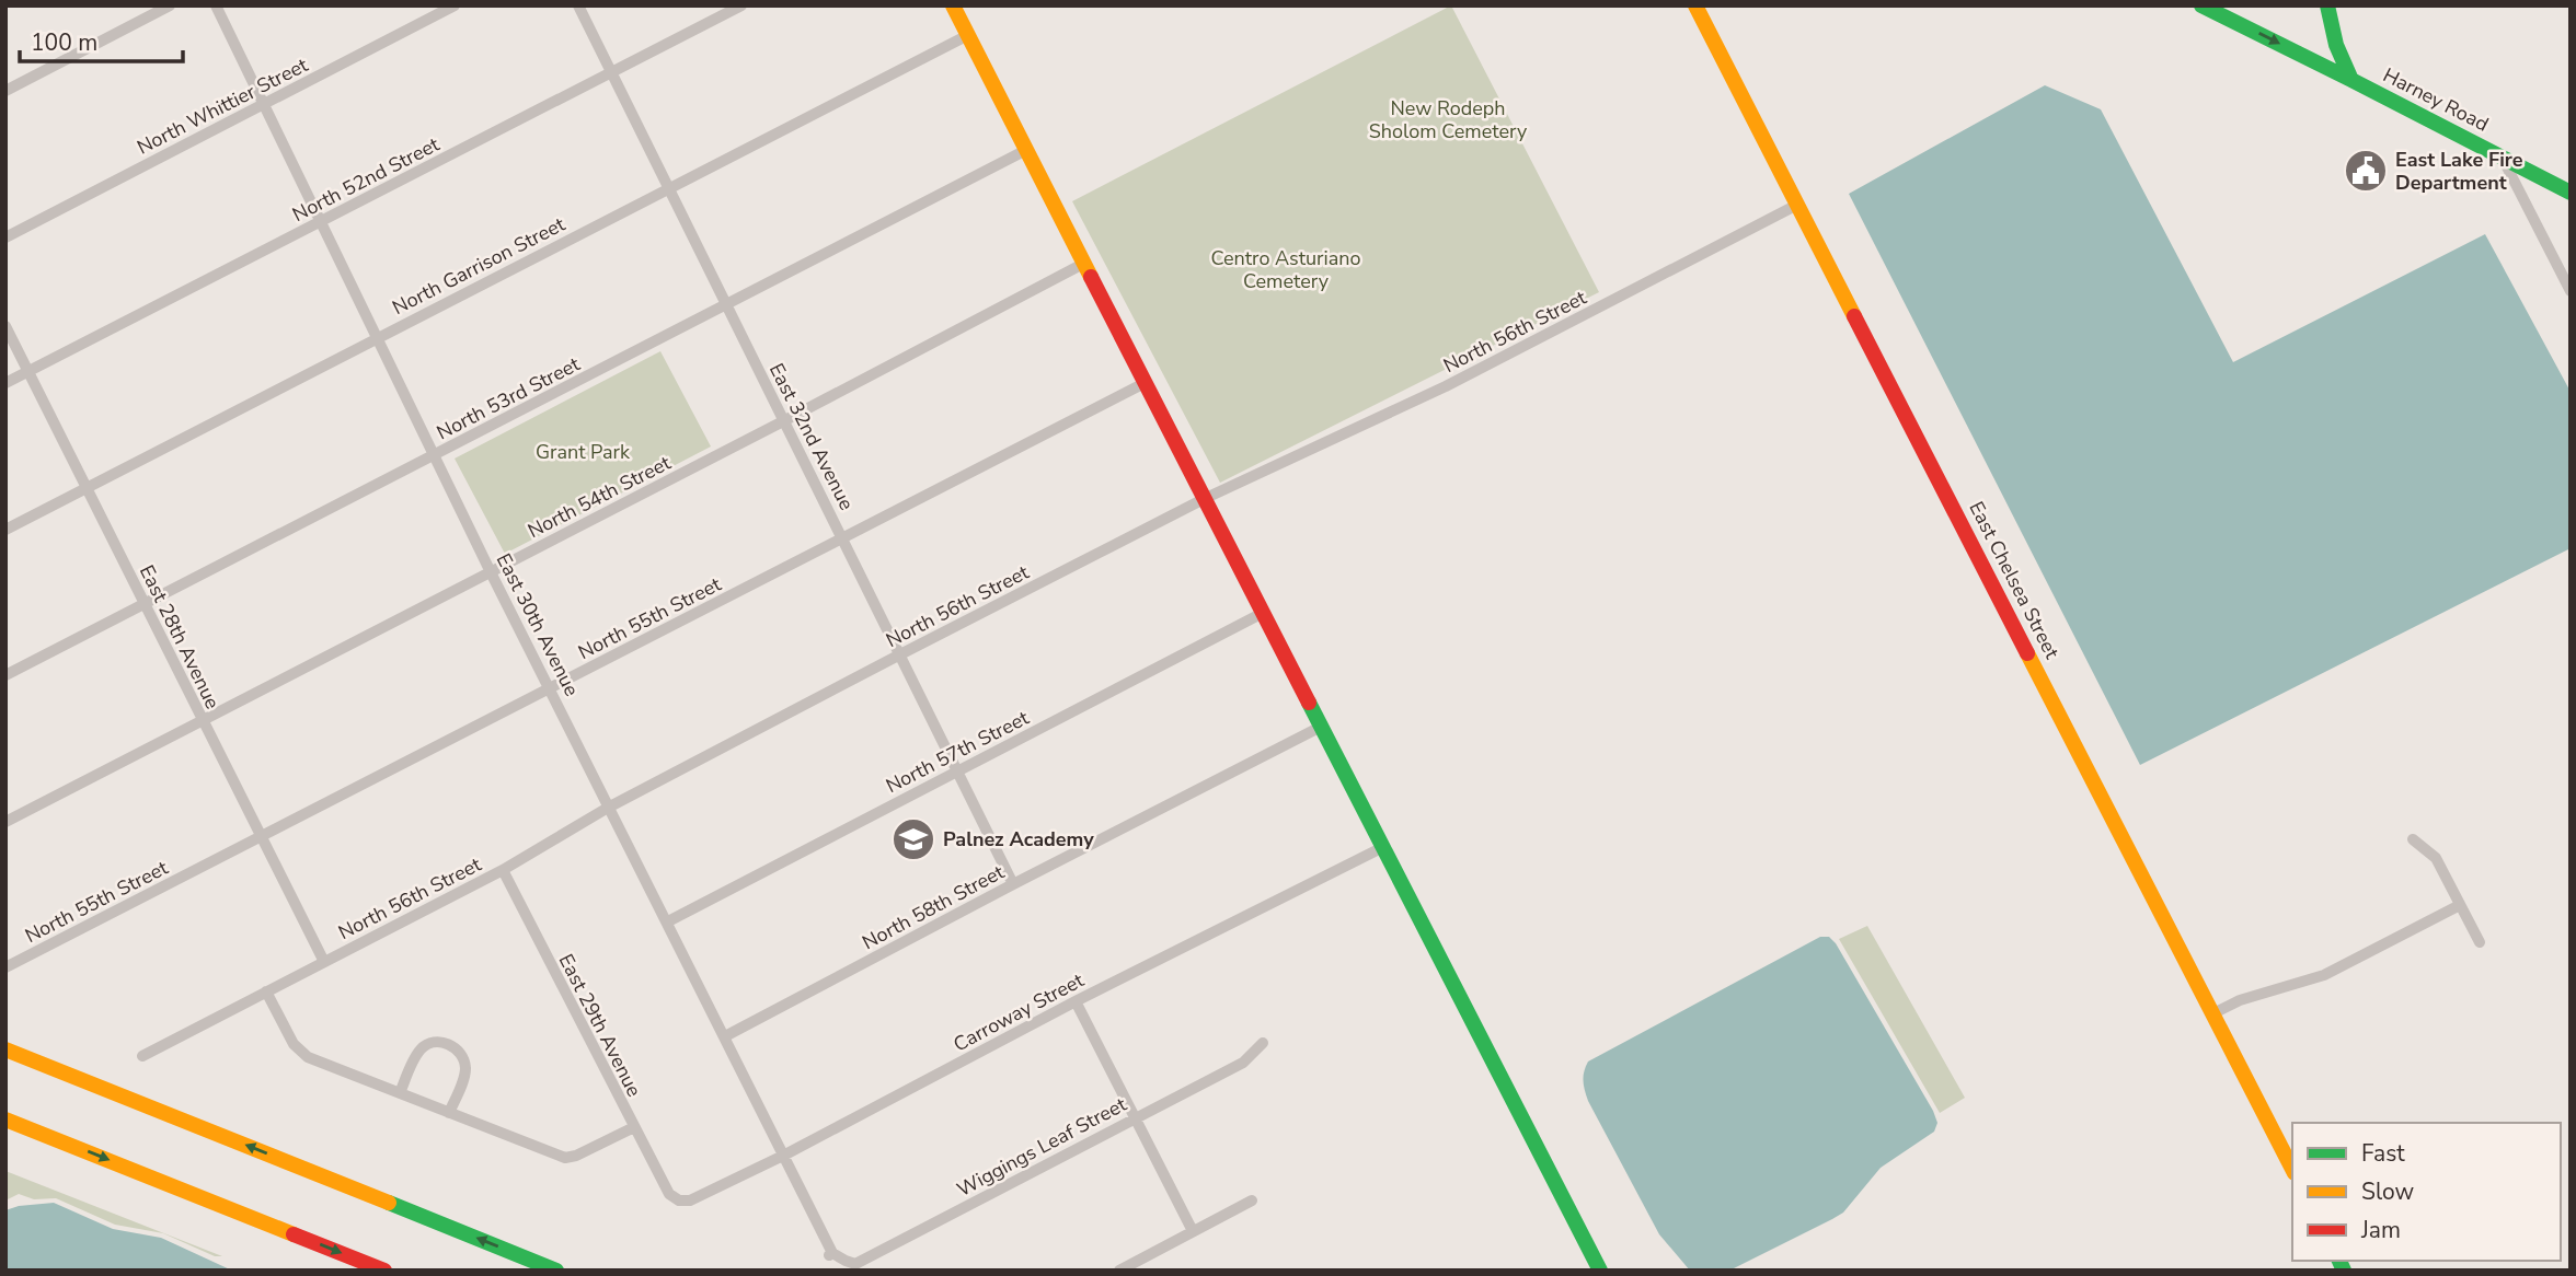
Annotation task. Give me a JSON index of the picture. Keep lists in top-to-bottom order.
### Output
{
  "streets": {
    "main road": ["Harney Road", "East Chelsea Street"],
    "street": [
      "North Whittier Street",
      "North 52nd Street",
      "North Garrison Street",
      "North 56th Street",
      "North 53rd Street",
      "East 32nd Avenue",
      "North 54th Street",
      "North 55th Street",
      "East 30th Avenue",
      "East 28th Avenue",
      "North 57th Street",
      "North 58th Street",
      "Carroway Street",
      "East 29th Avenue",
      "Wiggings Leaf Street"
    ]
  },
  "crossings": [
    ["North Whittier Street", "East 30th Avenue"],
    ["North 52nd Street", "East 32nd Avenue"],
    ["North 52nd Street", "East 30th Avenue"],
    ["North 52nd Street", "East 28th Avenue"],
    ["North Garrison Street", "East 32nd Avenue"],
    ["North Garrison Street", "East 30th Avenue"],
    ["North Garrison Street", "East 28th Avenue"],
    ["North 56th Street", "East 32nd Avenue"],
    ["North 56th Street", "East Chelsea Street"],
    ["North 56th Street", "East 30th Avenue"],
    ["North 56th Street", "East 28th Avenue"],
    ["North 56th Street", "East 29th Avenue"],
    ["North 53rd Street", "East 32nd Avenue"],
    ["North 53rd Street", "East 30th Avenue"],
    ["North 53rd Street", "East 28th Avenue"],
    ["East 32nd Avenue", "North 54th Street"],
    ["East 32nd Avenue", "North 55th Street"],
    ["East 32nd Avenue", "North 57th Street"],
    ["East 32nd Avenue", "North 58th Street"],
    ["North 54th Street", "East 30th Avenue"],
    ["North 54th Street", "East 28th Avenue"],
    ["North 55th Street", "East 30th Avenue"],
    ["North 55th Street", "East 28th Avenue"],
    ["East 30th Avenue", "North 57th Street"],
    ["East 30th Avenue", "North 58th Street"],
    ["East 30th Avenue", "Carroway Street"],
    ["East 30th Avenue", "Wiggings Leaf Street"],
    ["Carroway Street", "East 29th Avenue"]
  ],
  "parks": ["New Rodeph Sholom Cemetery", "Centro Asturiano Cemetery", "Grant Park"],
  "places": {
    "public building": ["East Lake Fire Department"],
    "school or university": ["Palnez Academy"]
  },
  "legend": ["Fast", "Slow", "Jam"],
  "scale_bar": "100 m"
}
